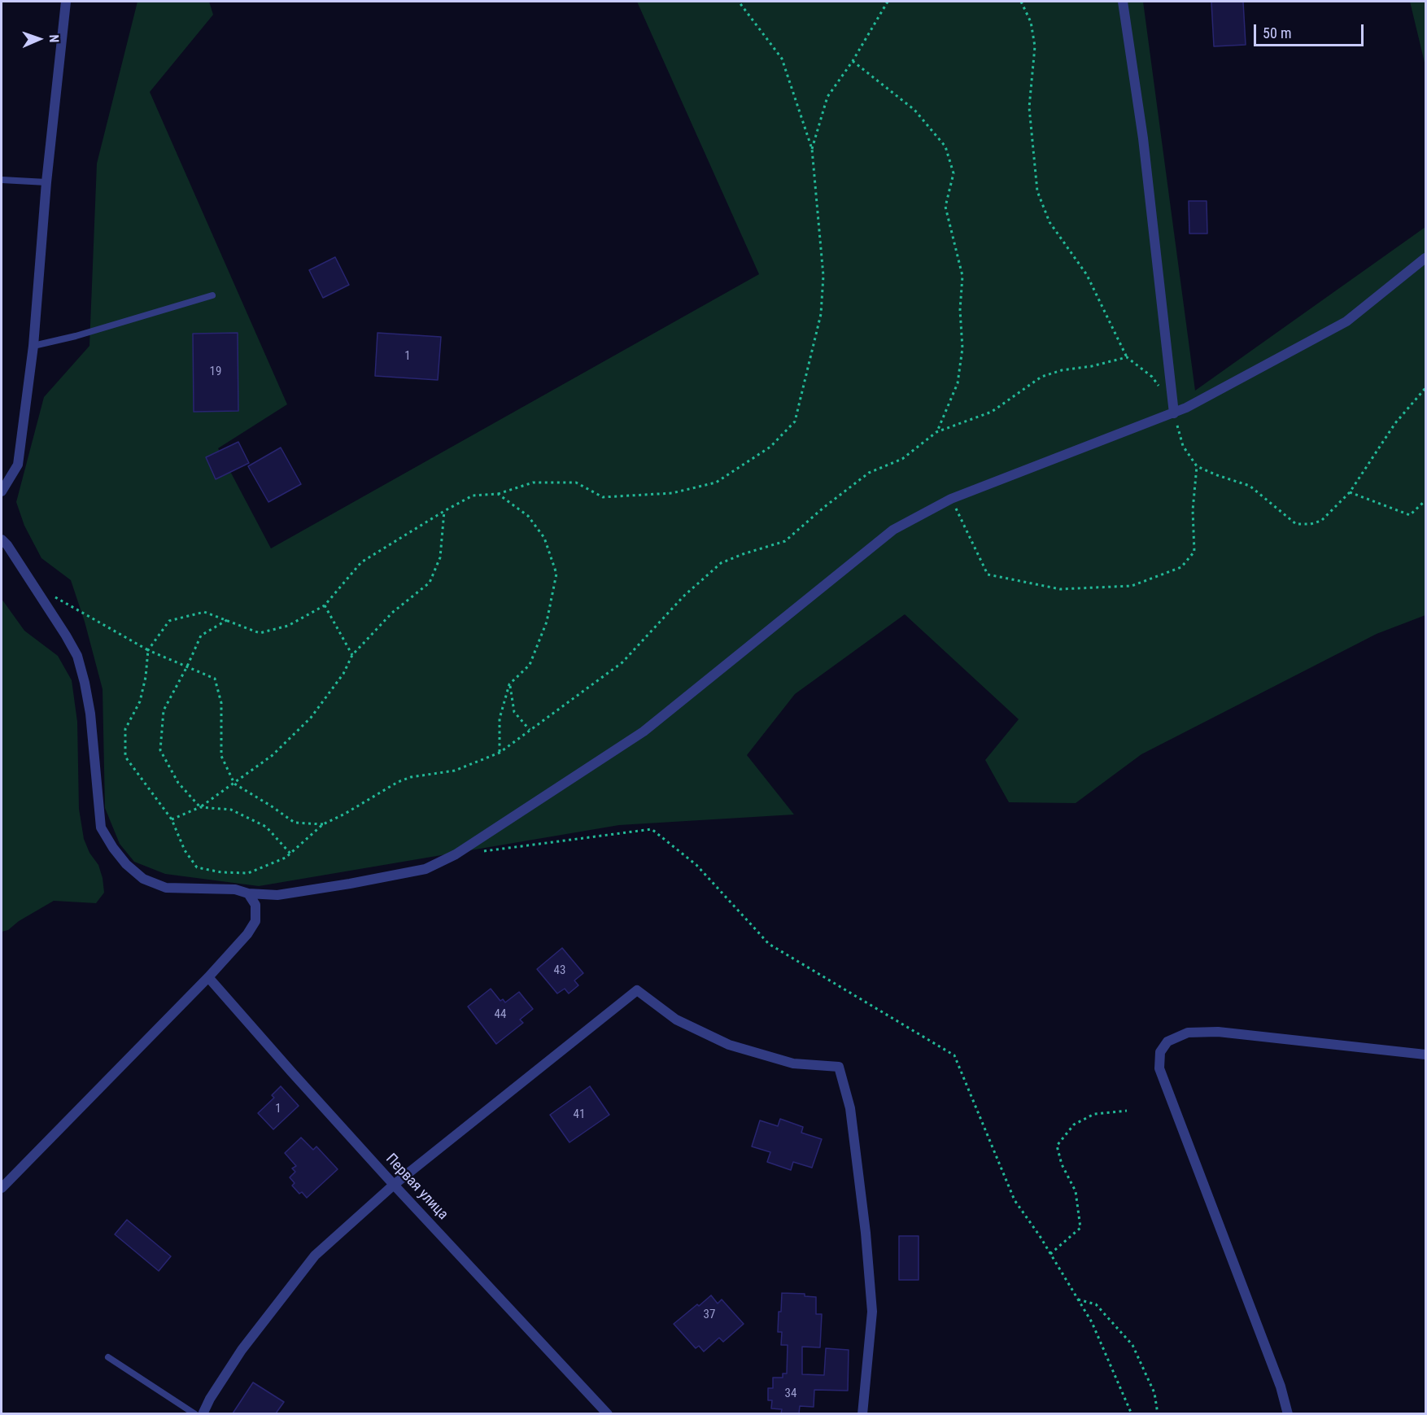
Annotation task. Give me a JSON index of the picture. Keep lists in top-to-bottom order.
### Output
{
  "streets": {
    "street": ["Первая улица"]
  },
  "house_numbers": [
    "1",
    "19",
    "43",
    "44",
    "1",
    "41",
    "37",
    "34"
  ],
  "scale_bar": "50 m",
  "north": "right"
}
